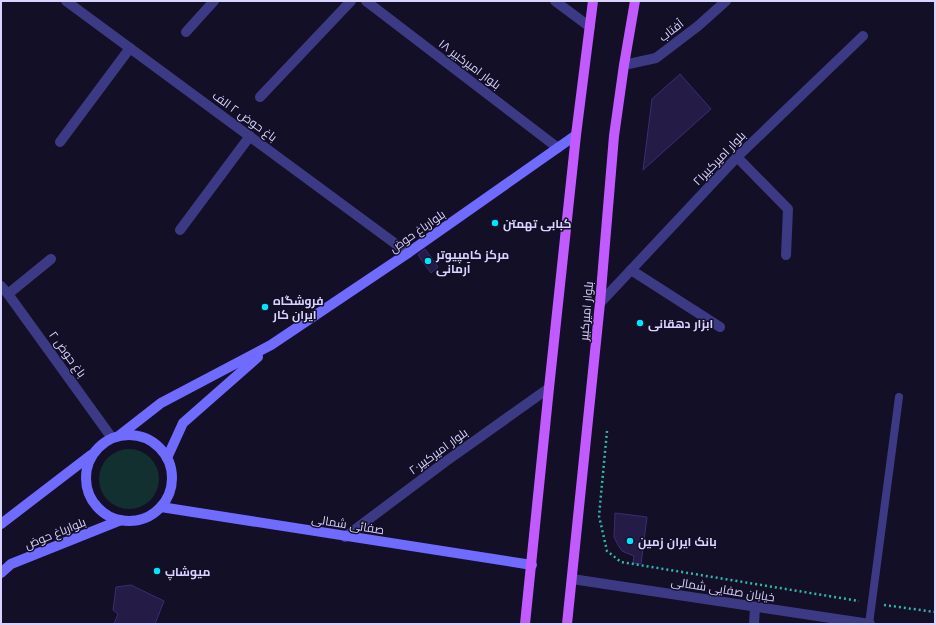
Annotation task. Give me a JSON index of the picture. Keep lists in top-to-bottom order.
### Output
{
  "streets": {
    "main road": ["بلوارباغ حوض", "بلوار امیرکبیر", "صفائی شمالی"],
    "street": [
      "آفتاب",
      "۱۸ بلوار امیرکبیر",
      "باغ حوض ۲ الف",
      "بلوار امیرکبیر۲۱",
      "۲ باغ حوض",
      "بلوار امیرکبیر۲۰",
      "خیابان صفایی شمالی"
    ]
  },
  "crossings": [
    ["آفتاب", "بلوار امیرکبیر"],
    ["۱۸ بلوار امیرکبیر", "بلوارباغ حوض"],
    ["باغ حوض ۲ الف", "بلوارباغ حوض"],
    ["بلوار امیرکبیر۲۱", "بلوار امیرکبیر"],
    ["بلوارباغ حوض", "۲ باغ حوض"],
    ["بلوارباغ حوض", "صفائی شمالی"],
    ["بلوار امیرکبیر", "خیابان صفایی شمالی"],
    ["۲ باغ حوض", "صفائی شمالی"],
    ["بلوار امیرکبیر۲۰", "صفائی شمالی"]
  ],
  "places": [
    "کبابی تهمتن",
    "مرکز کامپیوتر آرمانی",
    "فروشگاه ایران کار",
    "ابزار دهقانی",
    "بانک ایران زمین",
    "میوشاپ"
  ]
}
